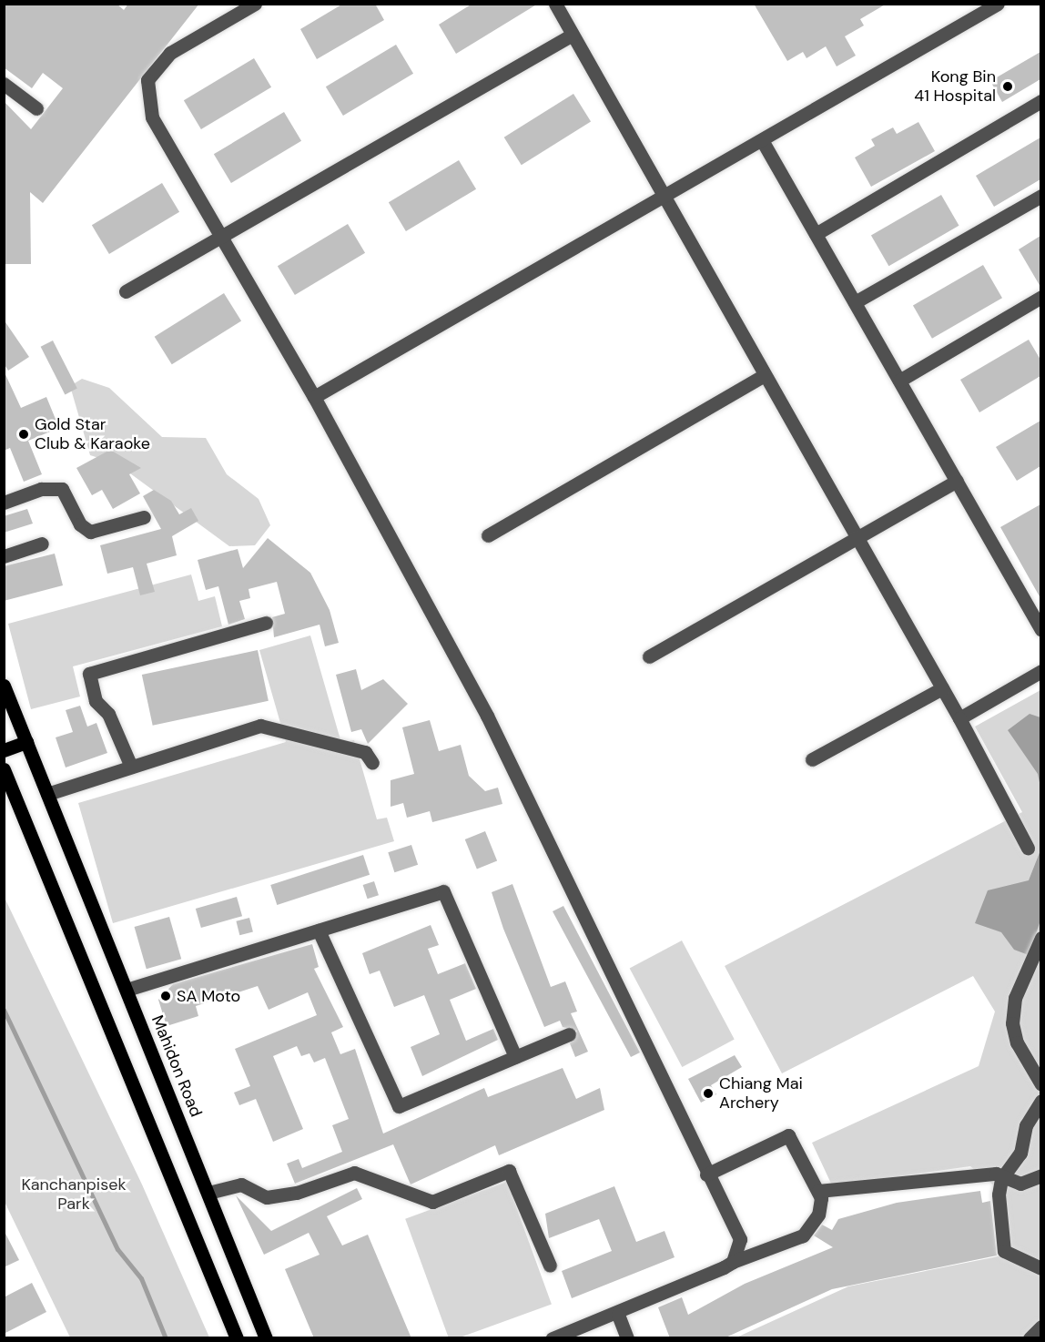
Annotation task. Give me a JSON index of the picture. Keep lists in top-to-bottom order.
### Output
{
  "streets": {
    "main road": ["Mahidon Road"]
  },
  "parks": ["Kanchanpisek Park"],
  "places": [
    "Kong Bin 41 Hospital",
    "Gold Star Club & Karaoke",
    "SA Moto",
    "Chiang Mai Archery"
  ]
}
